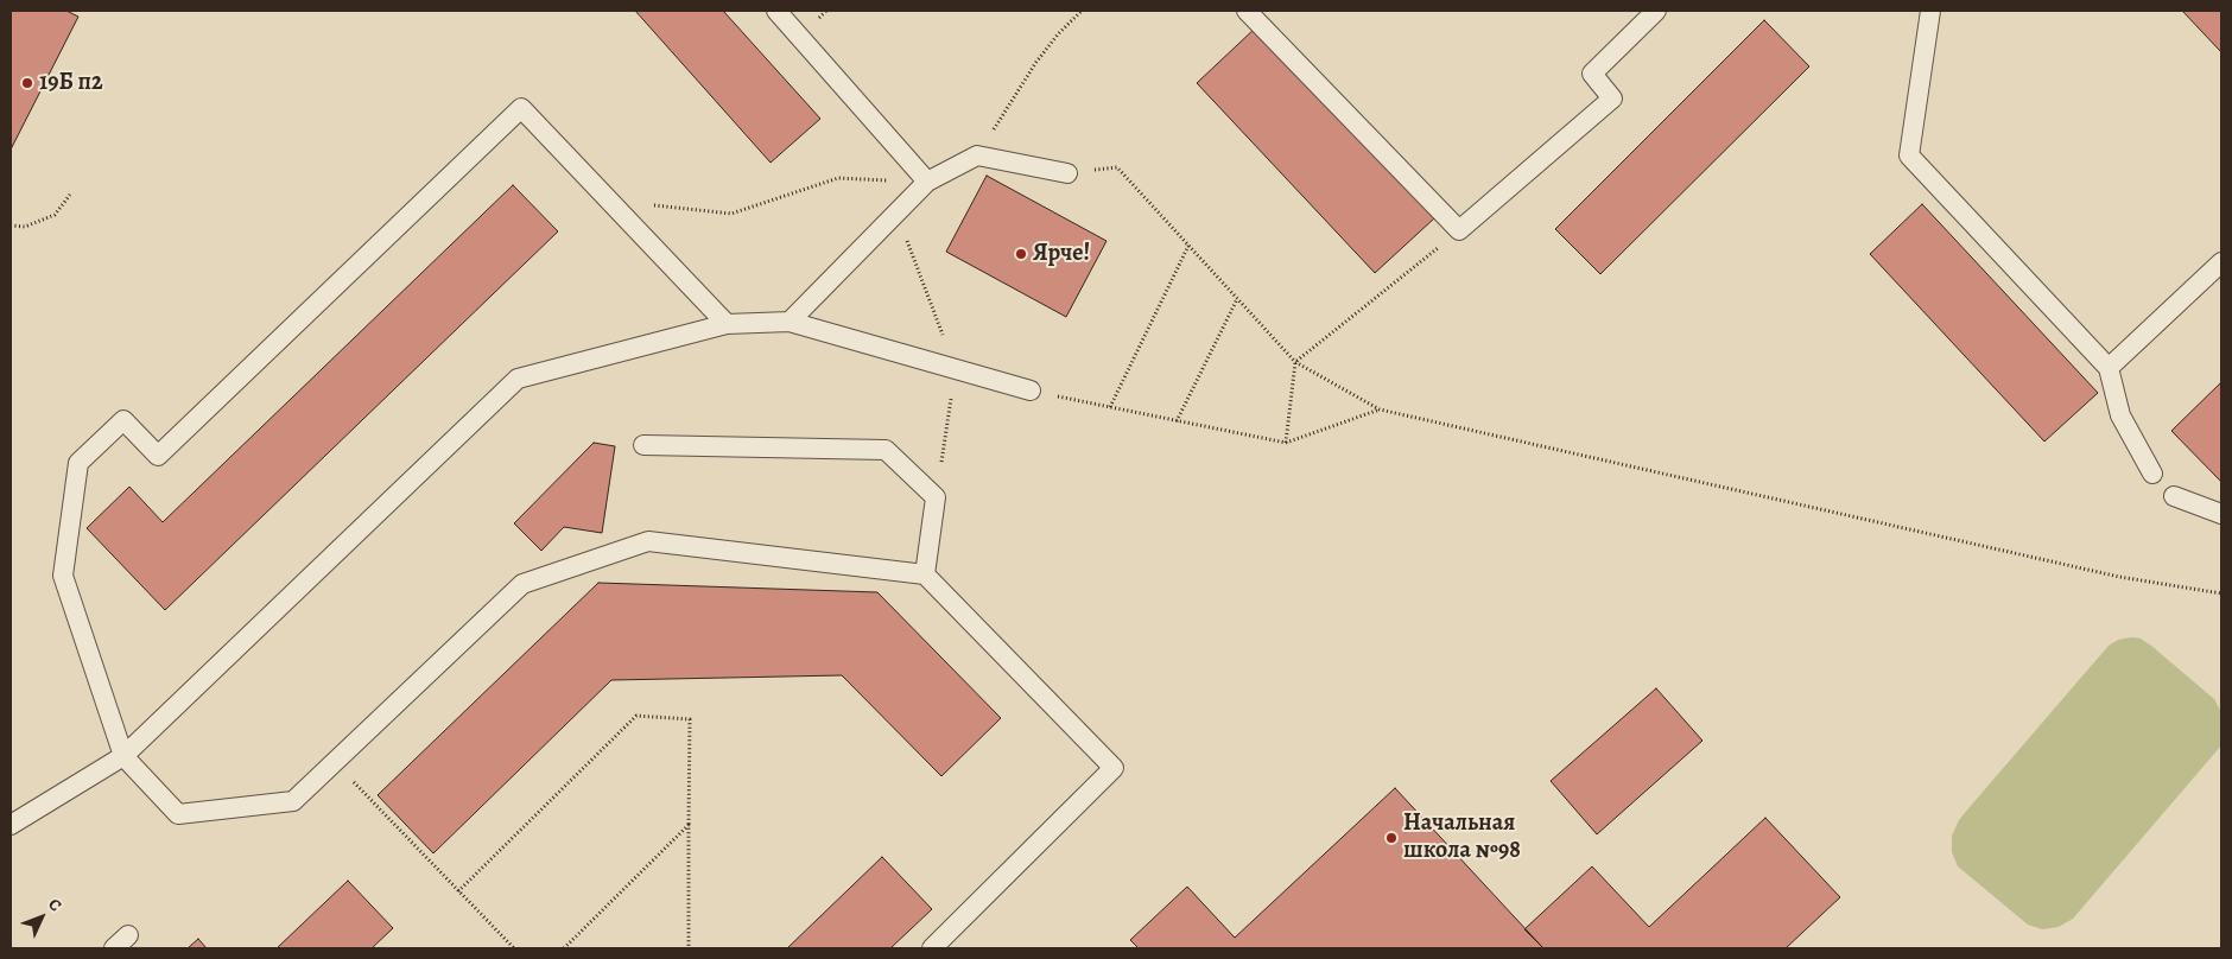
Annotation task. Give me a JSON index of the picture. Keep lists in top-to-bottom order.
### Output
{
  "places": ["19Б п2", "Ярче!", "Начальная школа №98"],
  "north": "top right"
}
